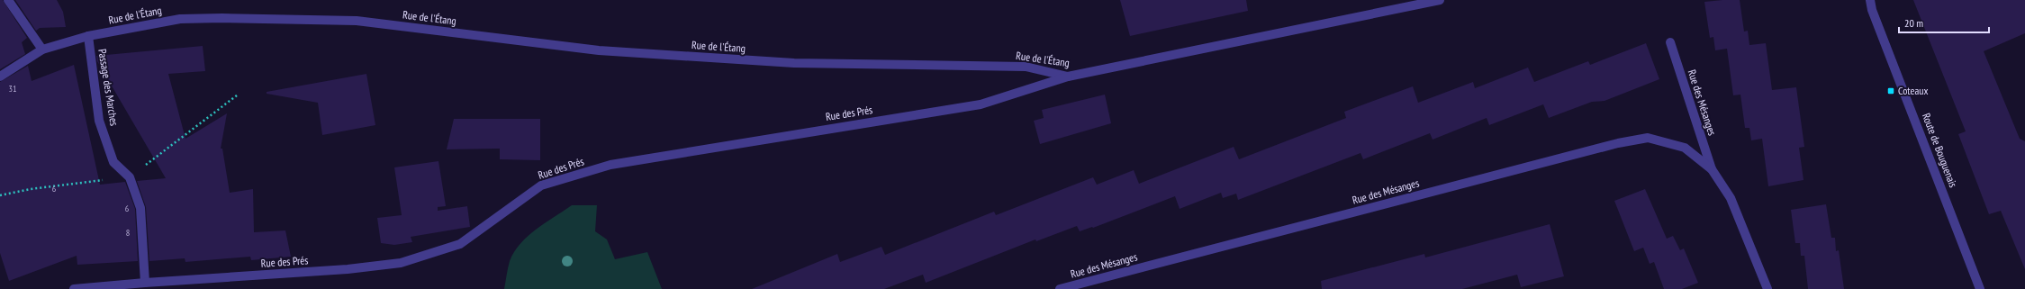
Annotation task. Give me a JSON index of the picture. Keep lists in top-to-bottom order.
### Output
{
  "streets": {
    "street": [
      "Rue de l'Étang",
      "Passage des Marches",
      "Rue des Mésanges",
      "Rue des Prés",
      "Route de Bouguenais"
    ]
  },
  "crossings": [
    ["Rue de l'Étang", "Passage des Marches"],
    ["Rue de l'Étang", "Rue des Prés"],
    ["Passage des Marches", "Rue des Prés"]
  ],
  "places": {
    "transit": ["Coteaux"]
  },
  "house_numbers": [
    "31",
    "6",
    "6",
    "8"
  ],
  "scale_bar": "20 m"
}
